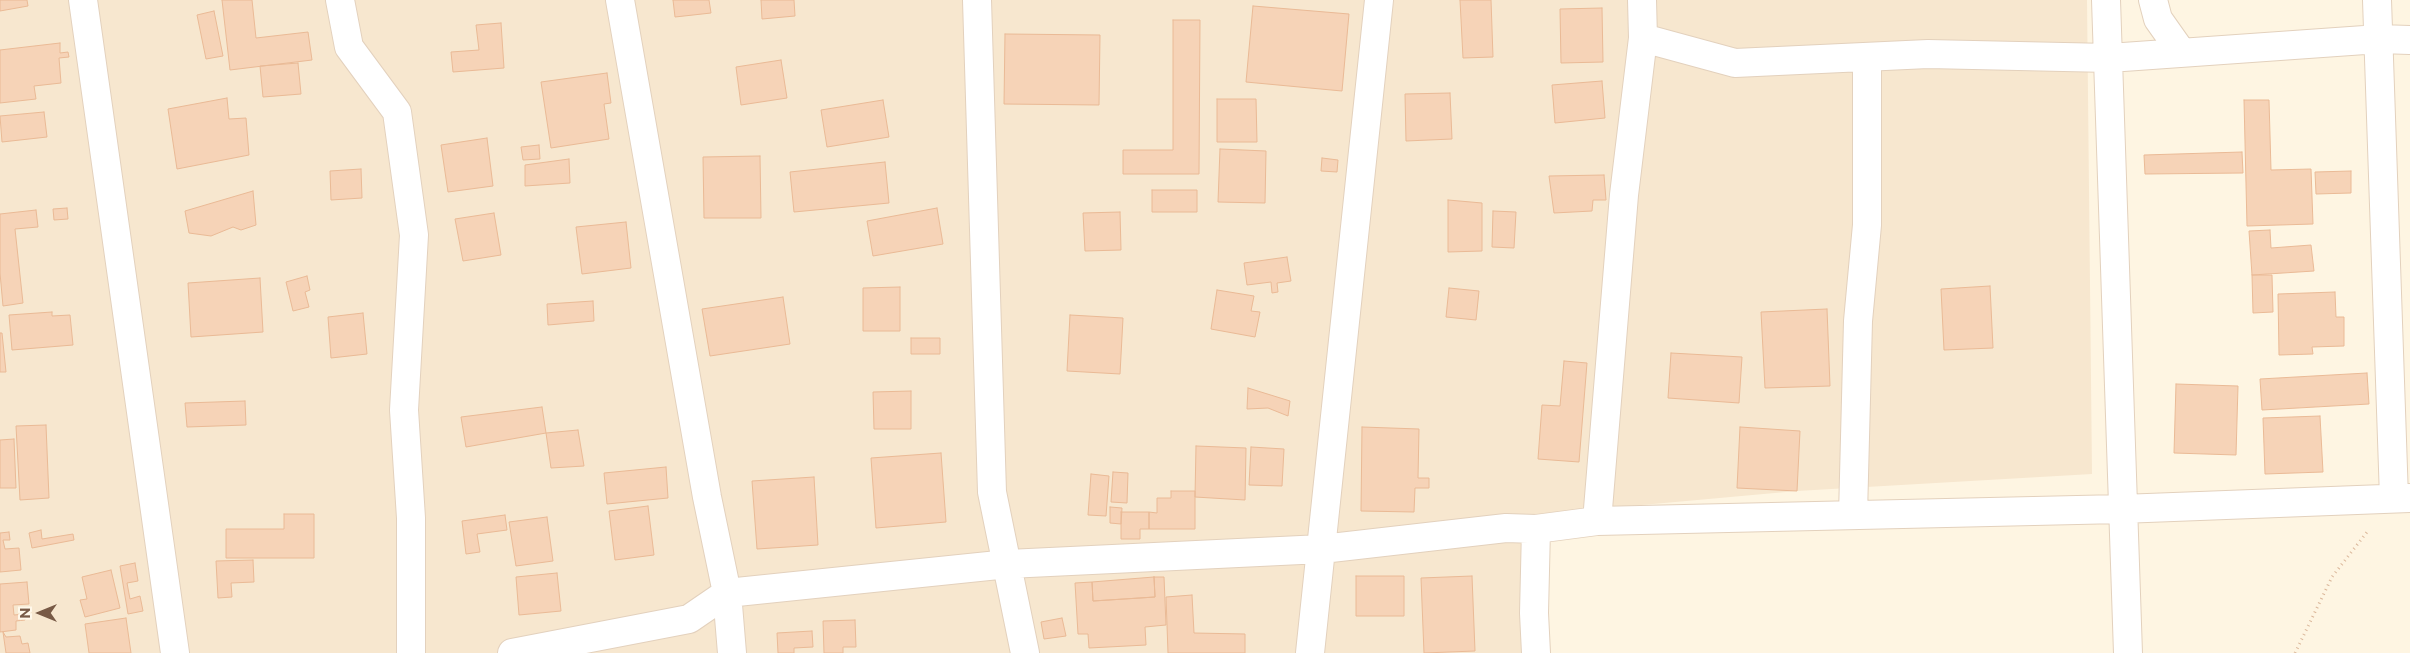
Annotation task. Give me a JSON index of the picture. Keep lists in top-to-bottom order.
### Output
{
  "north": "left"
}
